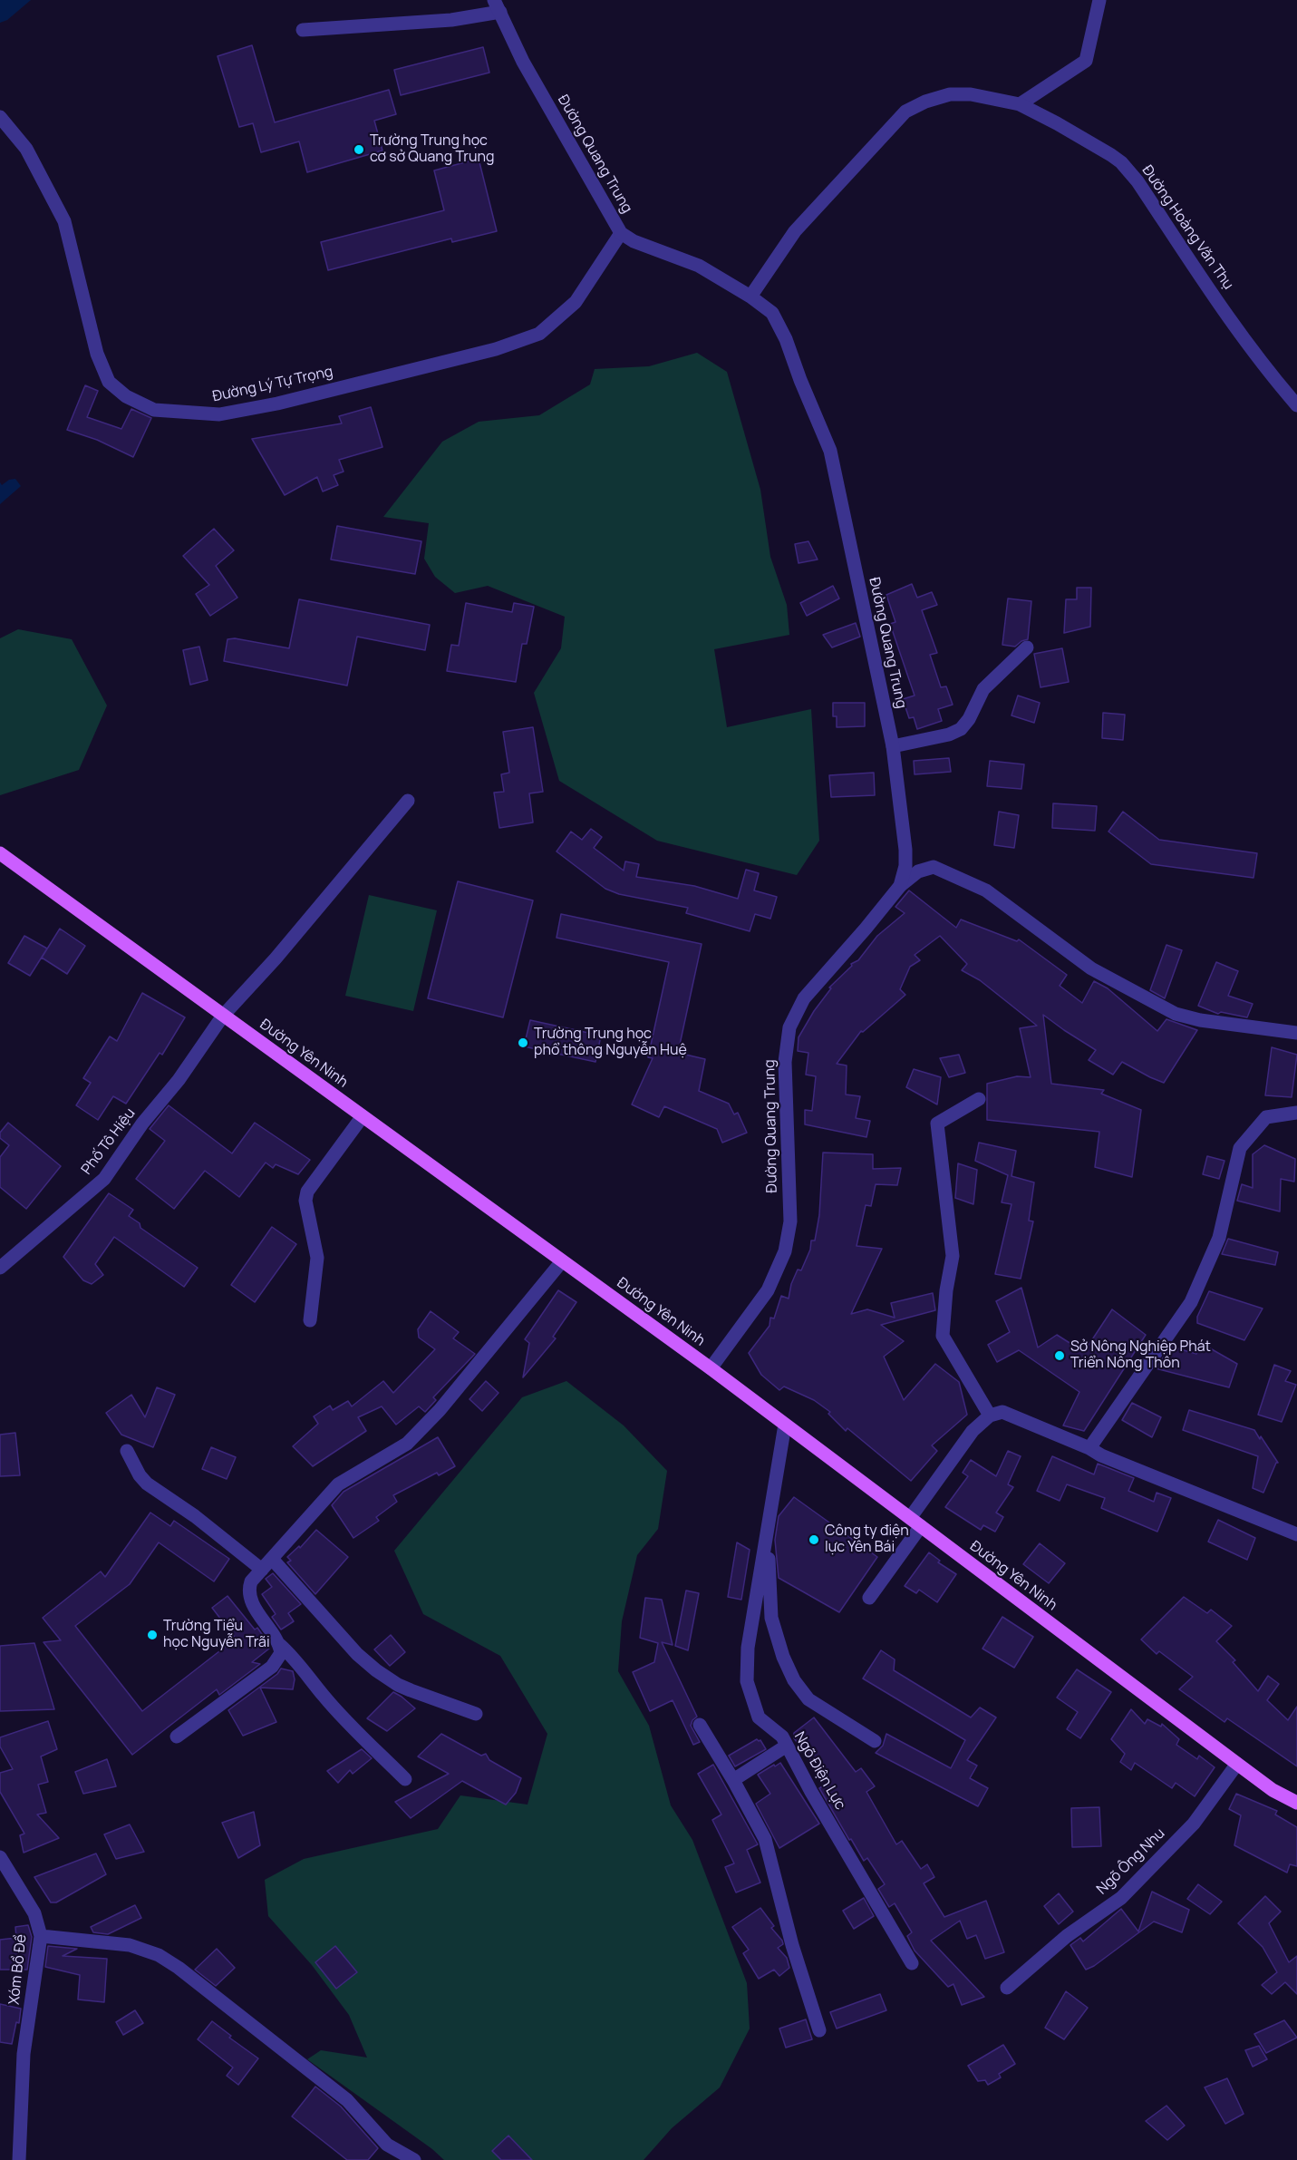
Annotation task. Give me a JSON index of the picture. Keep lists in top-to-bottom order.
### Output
{
  "streets": {
    "main road": ["Đường Yên Ninh"],
    "street": [
      "Đường Quang Trung",
      "Đường Hoàng Văn Thụ",
      "Đường Lý Tự Trọng",
      "Phố Tô Hiệu",
      "Ngõ Điện Lực",
      "Ngõ Ông Nhu",
      "Xóm Bồ Đề"
    ]
  },
  "crossings": [
    ["Đường Quang Trung", "Đường Hoàng Văn Thụ"],
    ["Đường Quang Trung", "Đường Lý Tự Trọng"],
    ["Đường Quang Trung", "Đường Yên Ninh"],
    ["Đường Yên Ninh", "Phố Tô Hiệu"],
    ["Đường Yên Ninh", "Ngõ Điện Lực"],
    ["Đường Yên Ninh", "Ngõ Ông Nhu"]
  ],
  "places": [
    "Trường Trung học cơ sở Quang Trung",
    "Trường Trung học phổ thông Nguyễn Huệ",
    "Sở Nông Nghiệp Phát Triển Nông Thôn",
    "Công ty điện lực Yên Bái",
    "Trường Tiểu học Nguyễn Trãi"
  ]
}
